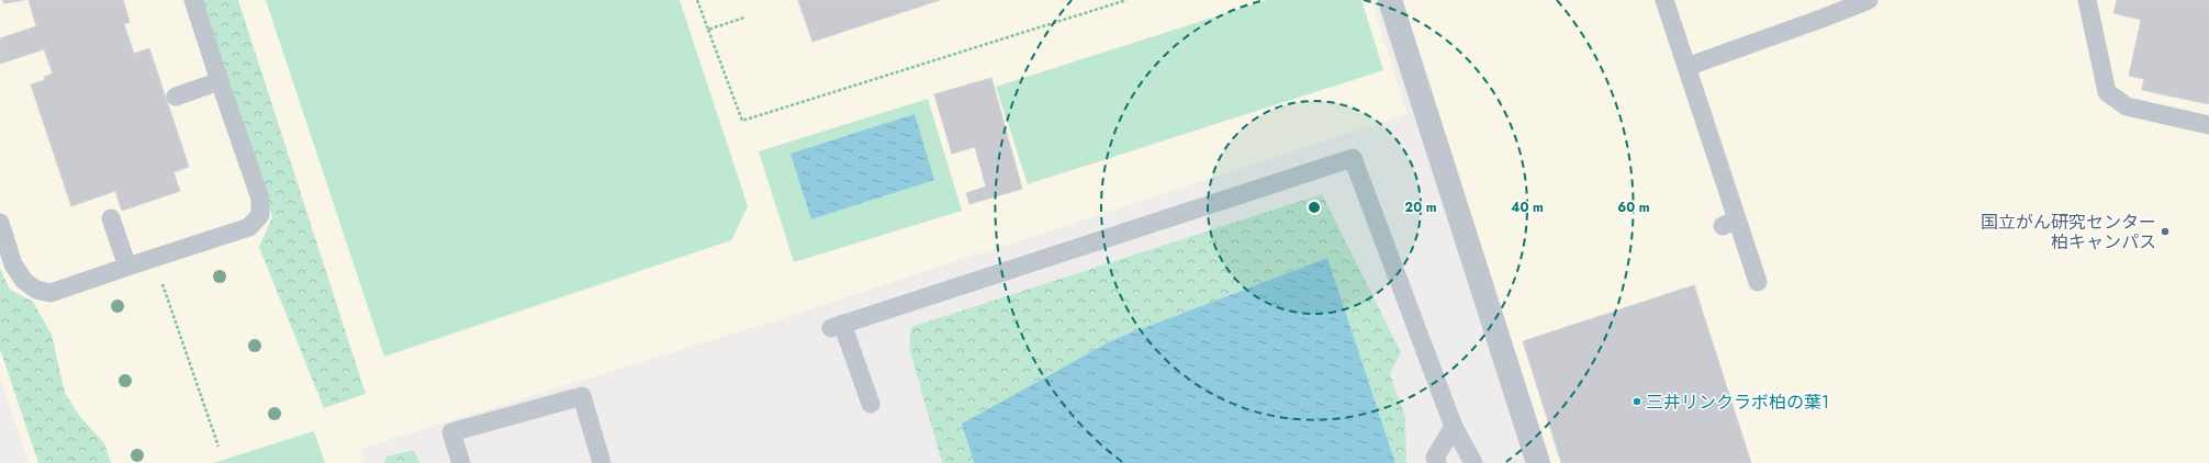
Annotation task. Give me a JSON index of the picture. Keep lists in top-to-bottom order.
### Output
{
  "places": ["国立がん研究センター 柏キャンパス", "三井リンクラボ柏の葉1"],
  "rings": ["20 m", "40 m", "60 m"]
}
